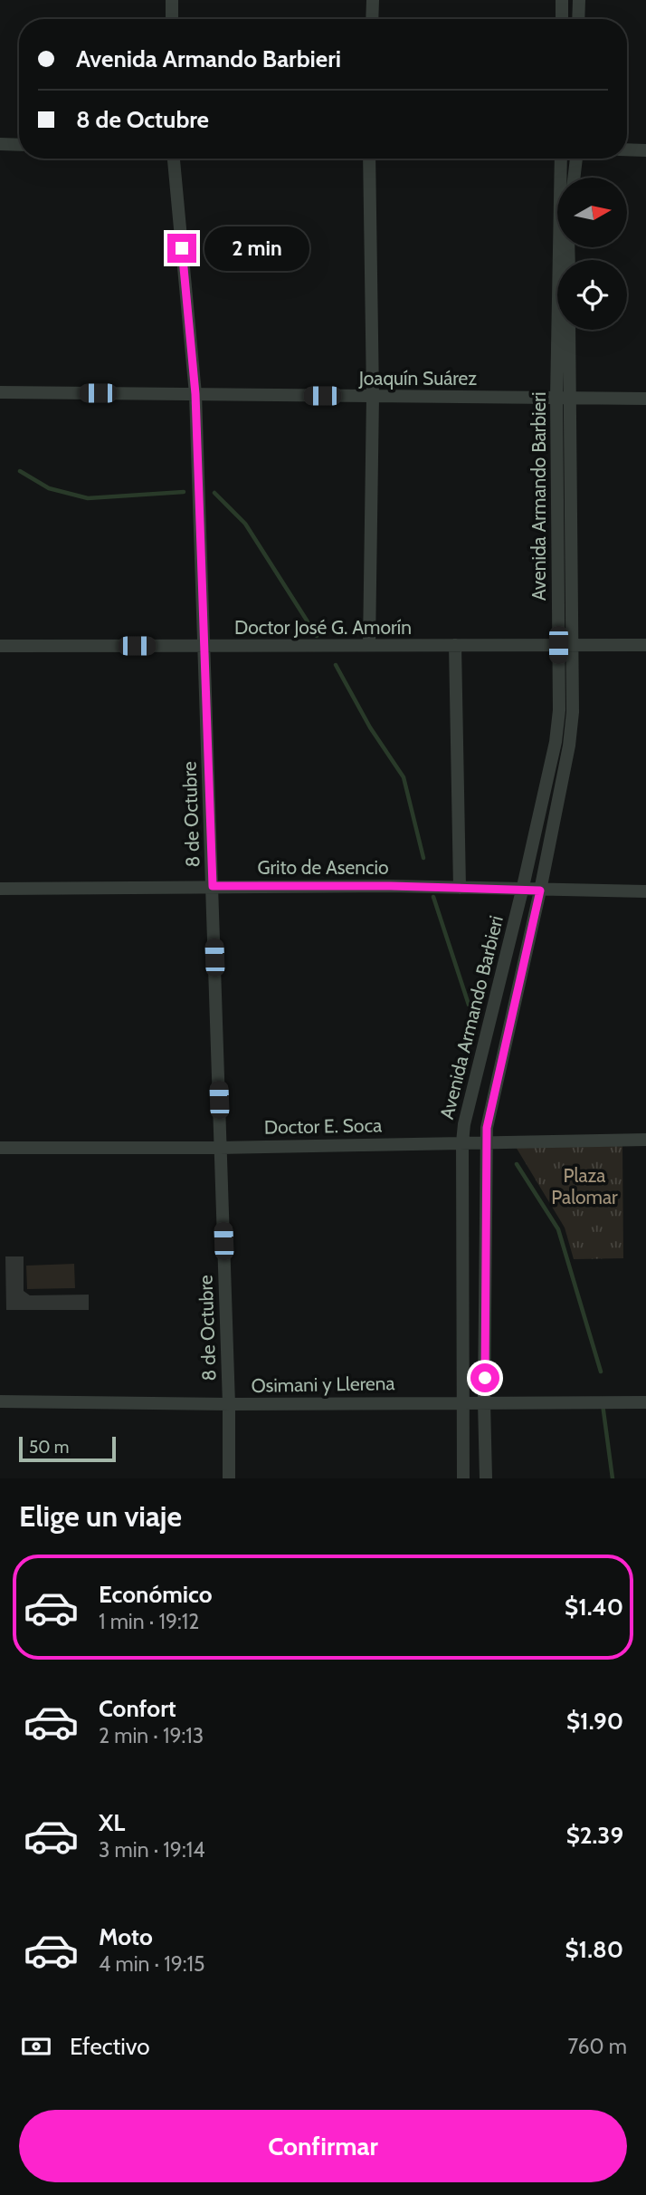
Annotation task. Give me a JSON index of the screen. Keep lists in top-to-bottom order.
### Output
{
  "streets": {
    "street": [
      "Joaquín Suárez",
      "Avenida Armando Barbieri",
      "Doctor José G. Amorín",
      "8 de Octubre",
      "Grito de Asencio",
      "Doctor E. Soca",
      "Osimani y Llerena"
    ]
  },
  "crossings": [
    ["Joaquín Suárez", "Avenida Armando Barbieri"],
    ["Joaquín Suárez", "8 de Octubre"],
    ["Avenida Armando Barbieri", "Doctor José G. Amorín"],
    ["Avenida Armando Barbieri", "Grito de Asencio"],
    ["Avenida Armando Barbieri", "Doctor E. Soca"],
    ["Avenida Armando Barbieri", "Osimani y Llerena"],
    ["Doctor José G. Amorín", "8 de Octubre"],
    ["8 de Octubre", "Grito de Asencio"],
    ["8 de Octubre", "Doctor E. Soca"],
    ["8 de Octubre", "Osimani y Llerena"]
  ],
  "parks": ["Plaza Palomar"],
  "scale_bar": "50 m",
  "north": "right",
  "page": {
    "banner": ["Avenida Armando Barbieri", "8 de Octubre"],
    "bubble": "2 min",
    "scale": "50 m",
    "heading": "Elige un viaje",
    "list": [
      {
        "name": "Económico",
        "note": "1 min · 19:12",
        "value": "$1.40"
      },
      {
        "name": "Confort",
        "note": "2 min · 19:13",
        "value": "$1.90"
      },
      {
        "name": "XL",
        "note": "3 min · 19:14",
        "value": "$2.39"
      },
      {
        "name": "Moto",
        "note": "4 min · 19:15",
        "value": "$1.80"
      }
    ],
    "pay": ["Efectivo", "760 m"],
    "buttons": "Confirmar"
  }
}
